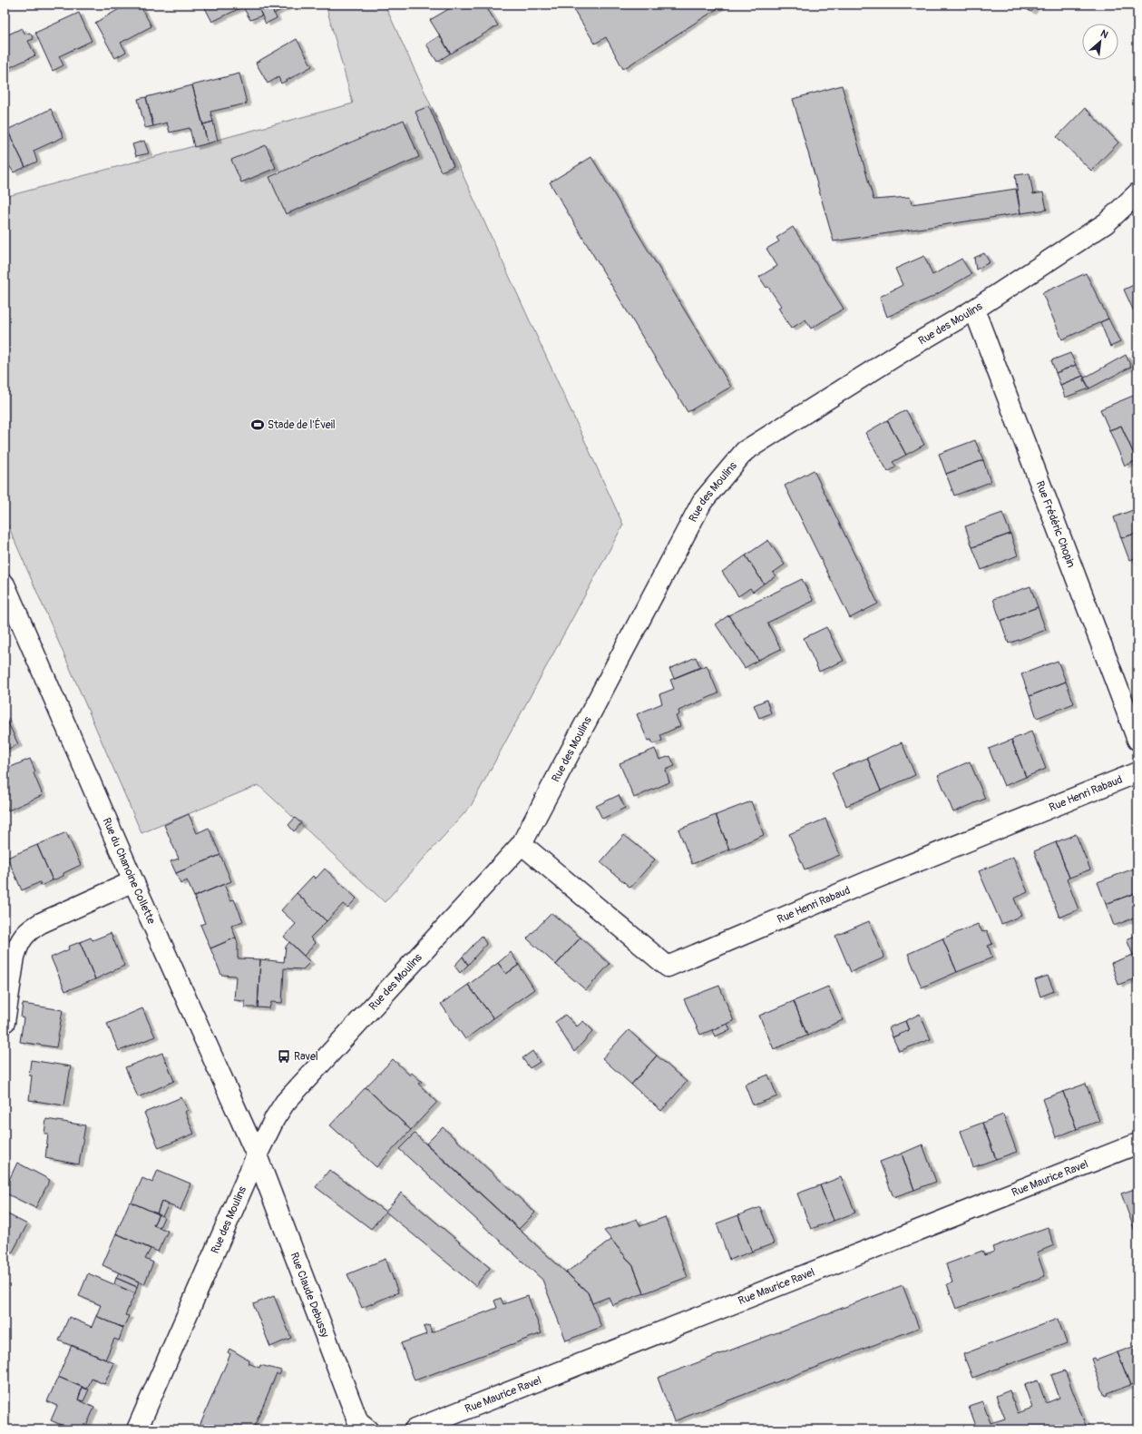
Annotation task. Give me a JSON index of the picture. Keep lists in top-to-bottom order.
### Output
{
  "streets": {
    "street": [
      "Rue des Moulins",
      "Rue Frédéric Chopin",
      "Rue Henri Rabaud",
      "Rue du Chanoine Collette",
      "Rue Maurice Ravel",
      "Rue Claude Debussy"
    ]
  },
  "crossings": [
    ["Rue des Moulins", "Rue Frédéric Chopin"],
    ["Rue des Moulins", "Rue Henri Rabaud"],
    ["Rue des Moulins", "Rue du Chanoine Collette"],
    ["Rue des Moulins", "Rue Claude Debussy"],
    ["Rue du Chanoine Collette", "Rue Claude Debussy"]
  ],
  "places": {
    "sports": ["Stade de l'Éveil"],
    "bus stop": ["Ravel"]
  },
  "north": "top right"
}
